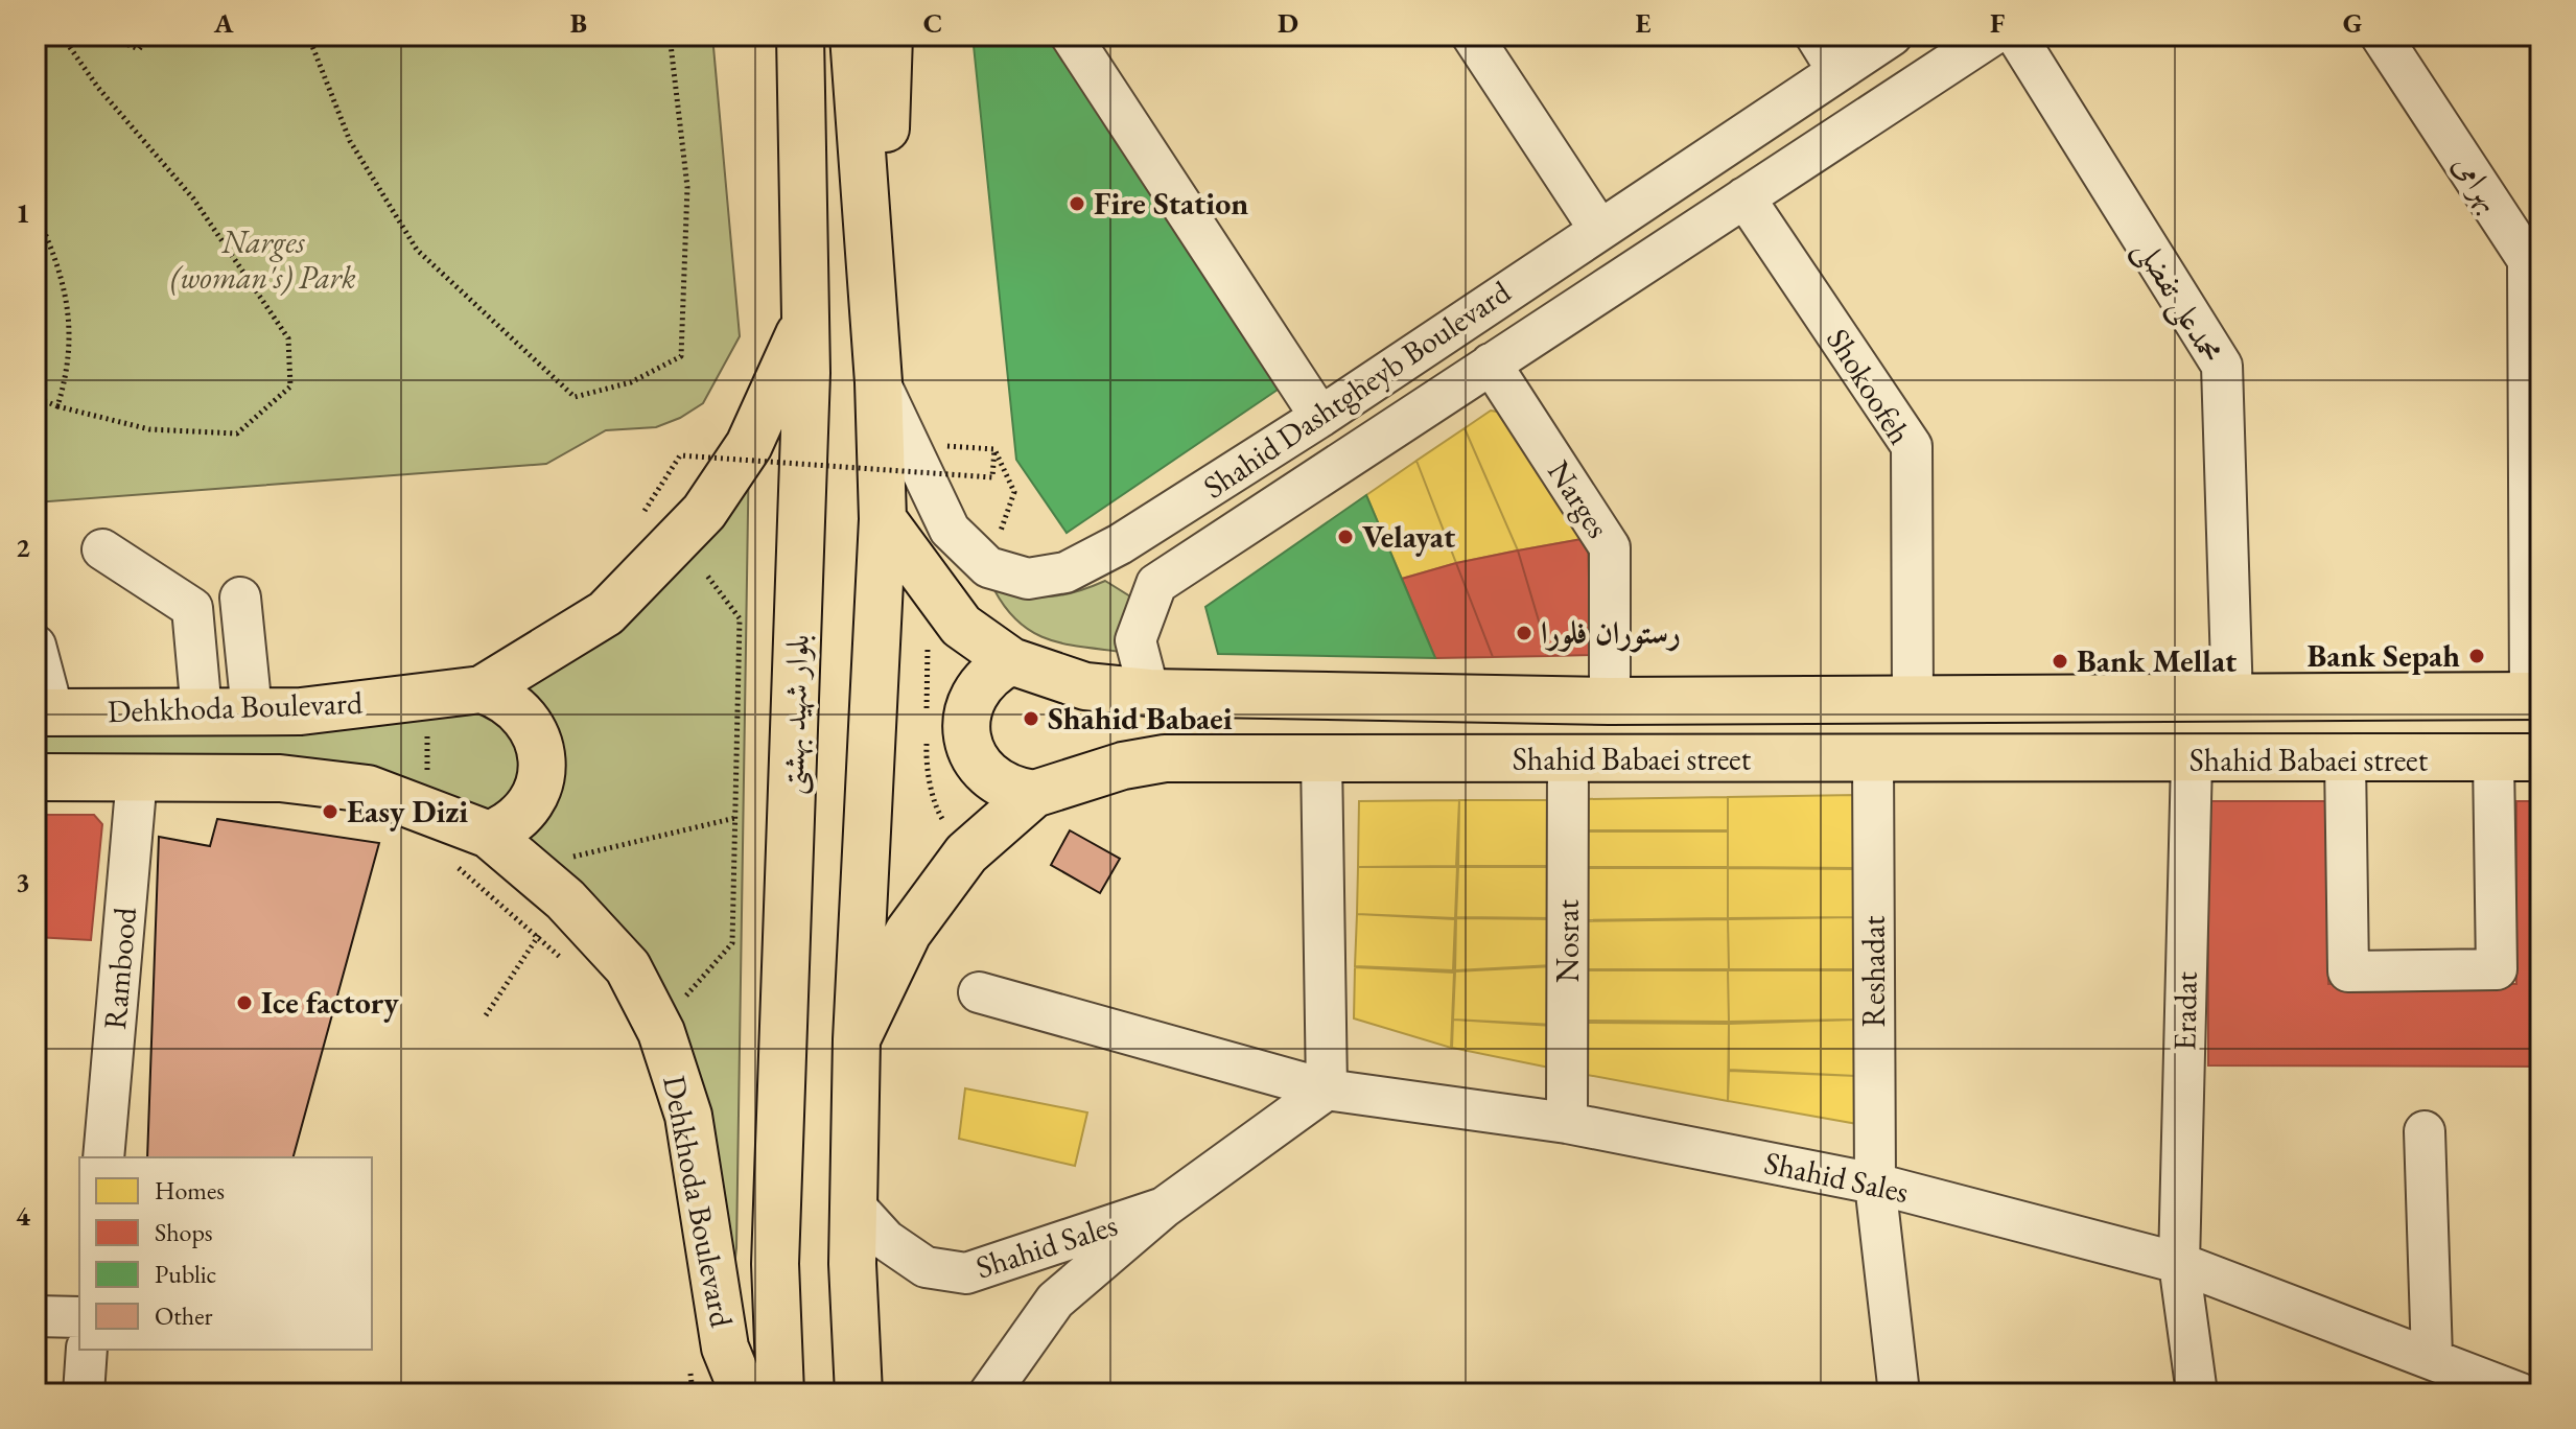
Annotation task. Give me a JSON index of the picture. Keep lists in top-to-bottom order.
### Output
{
  "streets": {
    "main road": ["Dehkhoda Boulevard", "بلوار شهید بهشتی", "Shahid Babaei street"],
    "street": [
      "بهرامی",
      "محمدعلی تفضلی",
      "Shokoofeh",
      "Shahid Dashtgheyb Boulevard",
      "Narges",
      "Nosrat",
      "Rambood",
      "Reshadat",
      "Eradat",
      "Shahid Sales"
    ]
  },
  "crossings": [
    ["بهرامی", "Shahid Babaei street"],
    ["محمدعلی تفضلی", "Shahid Babaei street"],
    ["Shokoofeh", "Shahid Dashtgheyb Boulevard"],
    ["Shokoofeh", "Shahid Babaei street"],
    ["Shahid Dashtgheyb Boulevard", "Narges"],
    ["Narges", "Shahid Babaei street"],
    ["Dehkhoda Boulevard", "بلوار شهید بهشتی"],
    ["Dehkhoda Boulevard", "Rambood"],
    ["Shahid Babaei street", "Nosrat"],
    ["Shahid Babaei street", "Reshadat"],
    ["Shahid Babaei street", "Eradat"],
    ["Nosrat", "Shahid Sales"],
    ["Reshadat", "Shahid Sales"],
    ["Eradat", "Shahid Sales"]
  ],
  "parks": ["Narges (woman's) Park"],
  "places": [
    "Fire Station",
    "Velayat",
    "رستوران فلورا",
    "Bank Sepah",
    "Bank Mellat",
    "Shahid Babaei",
    "Easy Dizi",
    "Ice factory"
  ],
  "legend": [
    "Homes",
    "Shops",
    "Public",
    "Other"
  ],
  "grid": {
    "columns": [
      "A",
      "B",
      "C",
      "D",
      "E",
      "F",
      "G"
    ],
    "rows": [
      "1",
      "2",
      "3",
      "4"
    ]
  }
}
